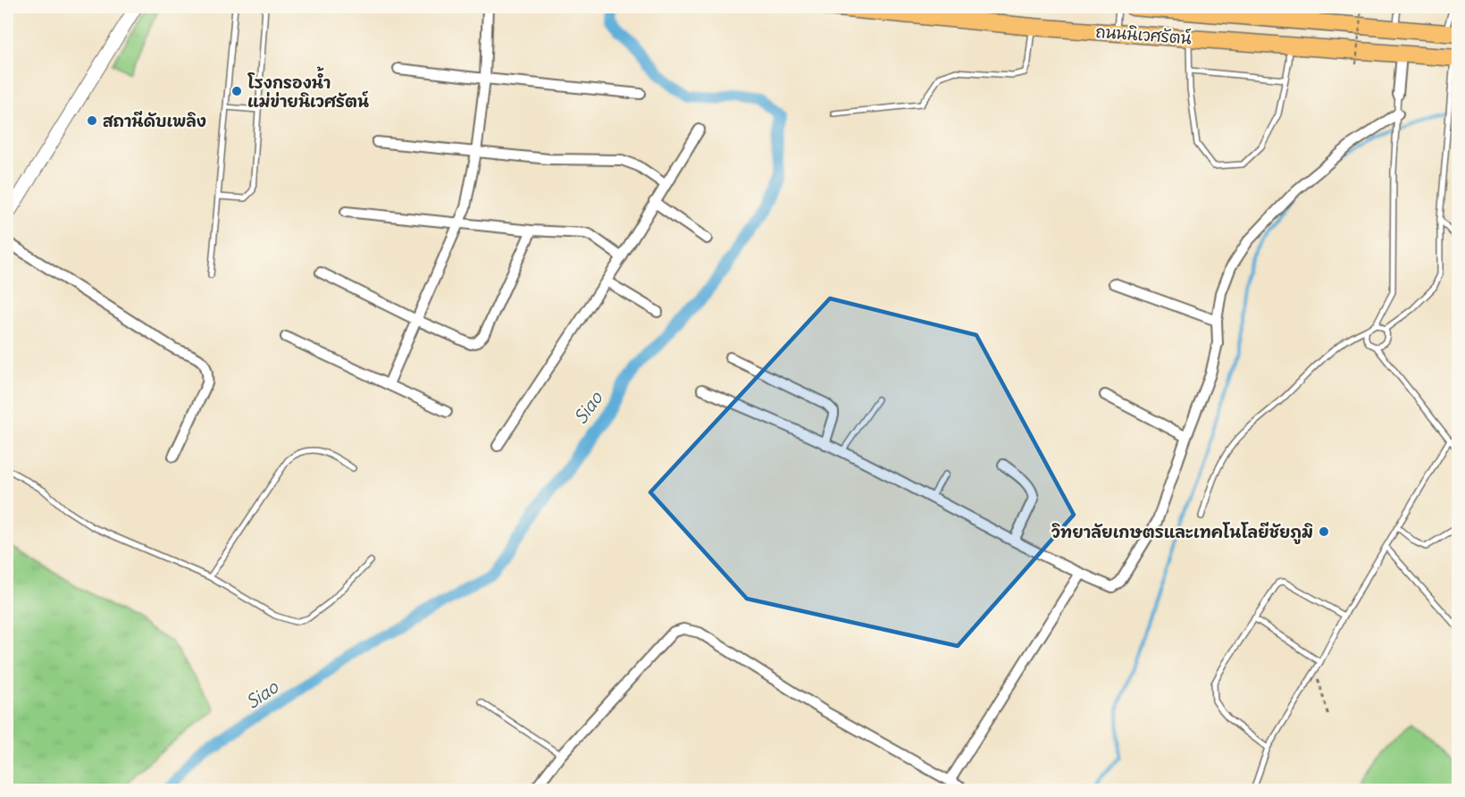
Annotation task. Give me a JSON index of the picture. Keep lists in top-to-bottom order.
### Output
{
  "streets": {
    "main road": ["ถนนนิเวศรัตน์"]
  },
  "water": ["Siao"],
  "places": ["โรงกรองน้ำ แม่ข่ายนิเวศรัตน์", "สถานีดับเพลิง", "วิทยาลัยเกษตรและเทคโนโลยีชัยภูมิ"]
}
